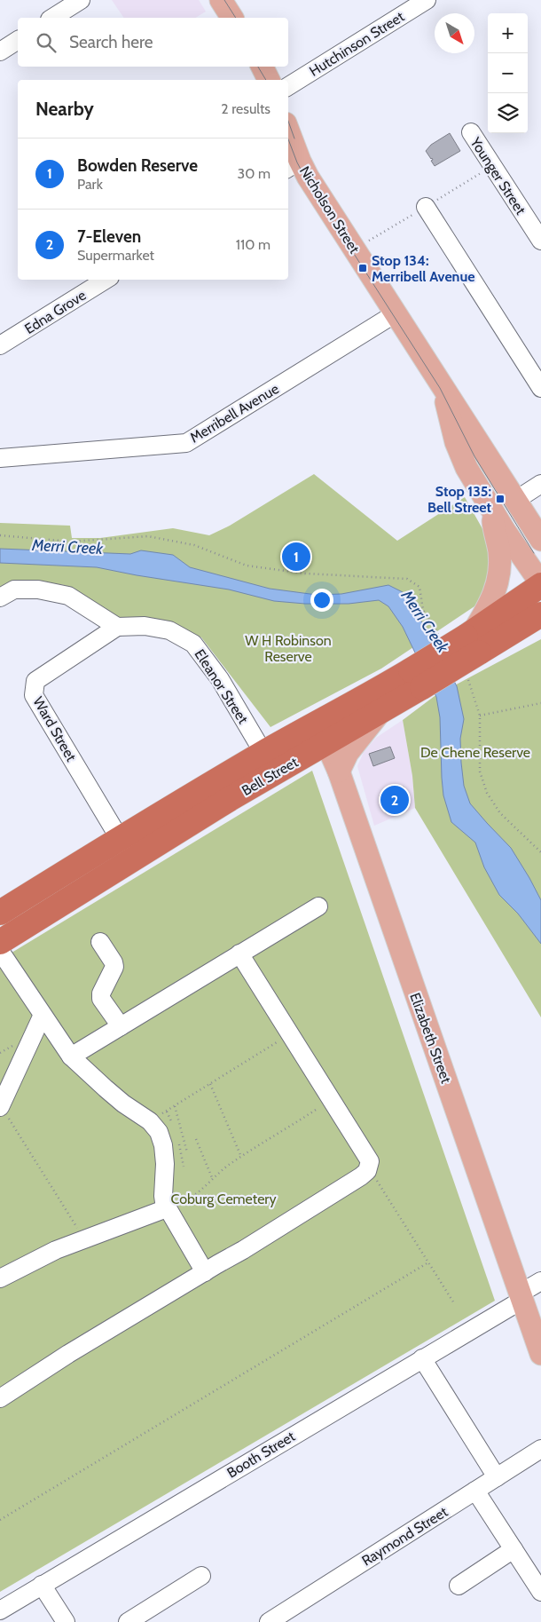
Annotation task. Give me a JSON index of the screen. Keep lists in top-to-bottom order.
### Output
{
  "streets": {
    "highway": ["Bell Street"],
    "main road": ["Nicholson Street", "Elizabeth Street"],
    "street": [
      "Hutchinson Street",
      "Younger Street",
      "Edna Grove",
      "Merribell Avenue",
      "Eleanor Street",
      "Ward Street",
      "Booth Street",
      "Raymond Street"
    ]
  },
  "crossings": [
    ["Nicholson Street", "Merribell Avenue"],
    ["Nicholson Street", "Bell Street"],
    ["Eleanor Street", "Ward Street"],
    ["Eleanor Street", "Bell Street"],
    ["Ward Street", "Bell Street"],
    ["Bell Street", "Elizabeth Street"],
    ["Elizabeth Street", "Booth Street"]
  ],
  "water": ["Merri Creek"],
  "parks": ["W H Robinson Reserve", "De Chene Reserve", "Coburg Cemetery"],
  "places": {
    "transit": ["Stop 134: Merribell Avenue", "Stop 135: Bell Street"]
  },
  "north": "bottom right",
  "page": {
    "map_buttons": ["+", "−"],
    "search": "Search here",
    "heading": ["Nearby", "2 results"],
    "list": [
      {
        "mark": "1",
        "name": "Bowden Reserve",
        "note": "Park",
        "value": "30 m"
      },
      {
        "mark": "2",
        "name": "7-Eleven",
        "note": "Supermarket",
        "value": "110 m"
      }
    ],
    "pins": ["1", "2"]
  }
}
